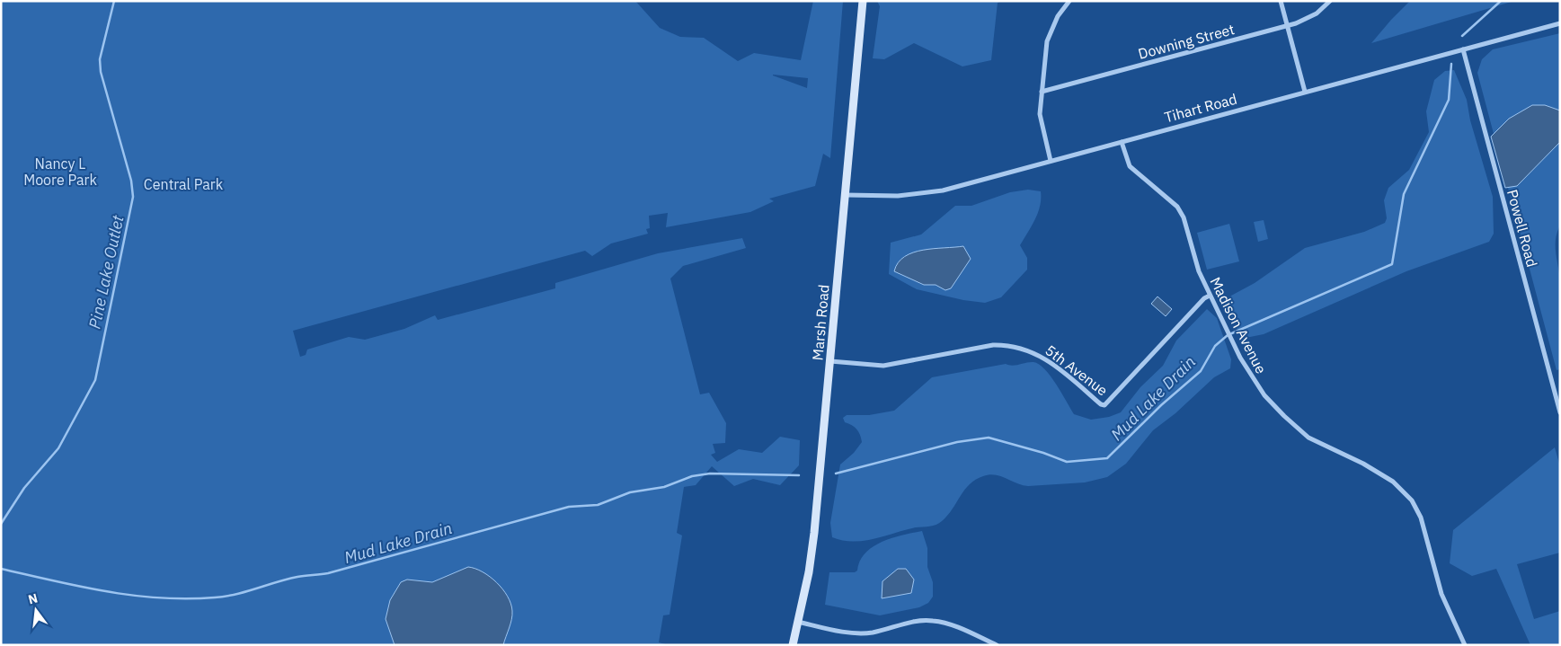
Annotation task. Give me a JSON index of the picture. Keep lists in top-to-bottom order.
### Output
{
  "streets": {
    "main road": ["Marsh Road"],
    "street": [
      "Downing Street",
      "Tihart Road",
      "Powell Road",
      "Madison Avenue",
      "5th Avenue"
    ]
  },
  "crossings": [
    ["Tihart Road", "Powell Road"],
    ["Tihart Road", "Marsh Road"],
    ["Tihart Road", "Madison Avenue"],
    ["Marsh Road", "5th Avenue"],
    ["Madison Avenue", "5th Avenue"]
  ],
  "water": ["Pine Lake Outlet", "Mud Lake Drain"],
  "parks": ["Nancy L Moore Park", "Central Park"],
  "north": "top"
}
